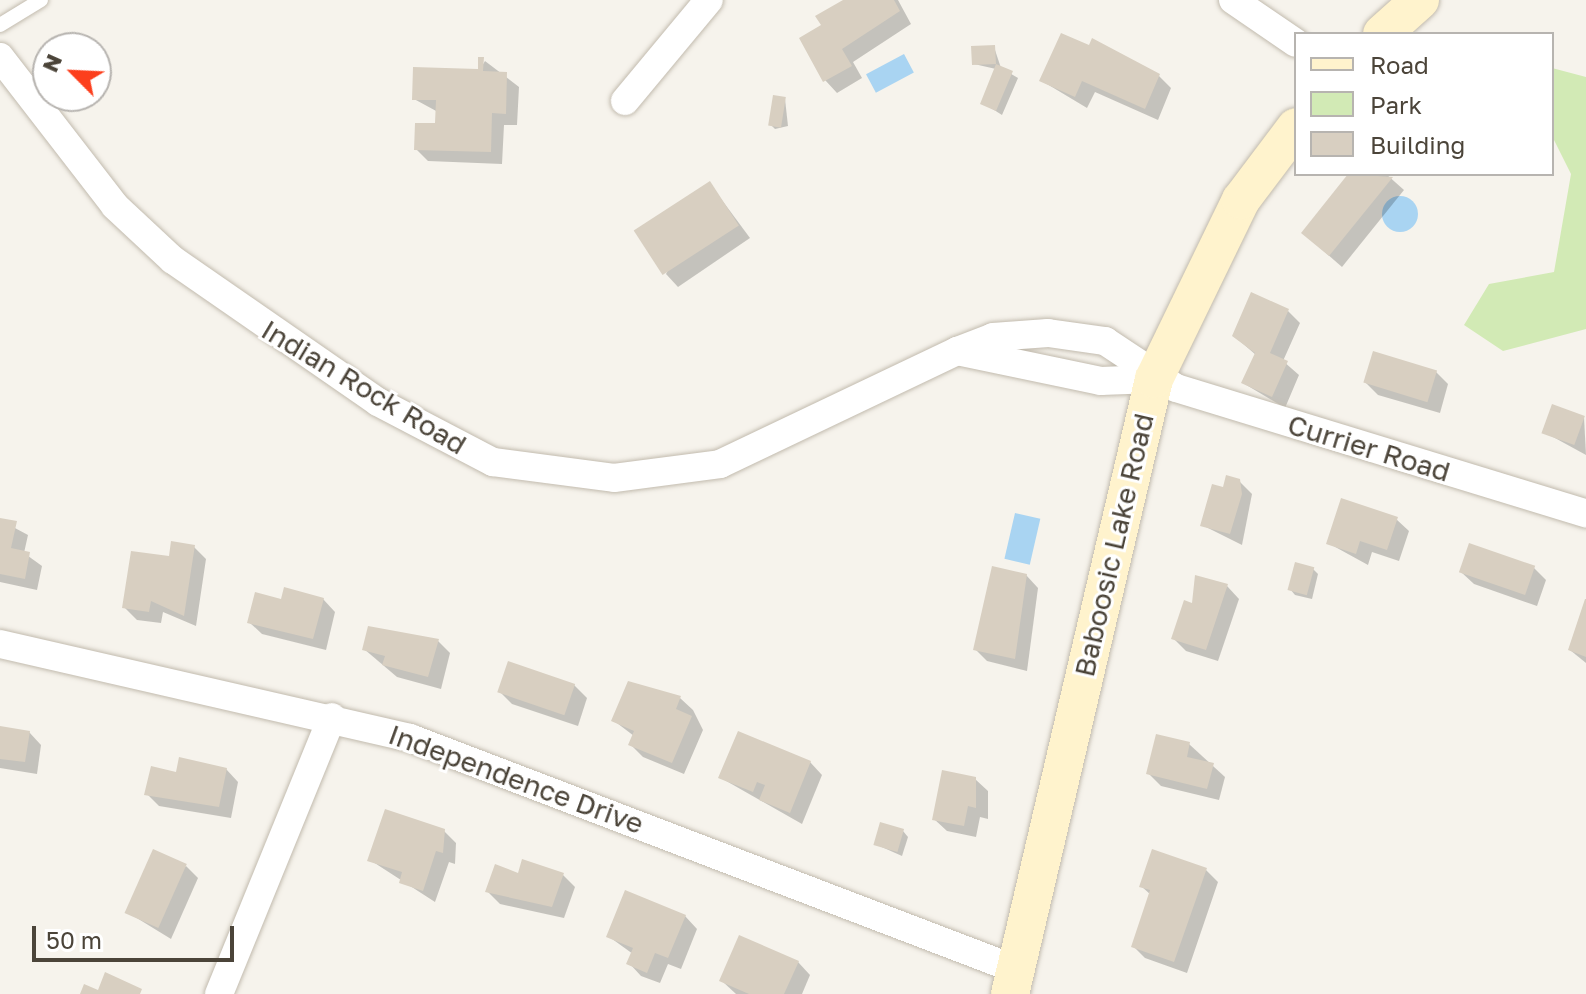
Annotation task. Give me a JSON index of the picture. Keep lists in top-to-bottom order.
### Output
{
  "streets": {
    "street": [
      "Indian Rock Road",
      "Currier Road",
      "Baboosic Lake Road",
      "Independence Drive"
    ]
  },
  "crossings": [
    ["Indian Rock Road", "Currier Road"],
    ["Indian Rock Road", "Baboosic Lake Road"],
    ["Currier Road", "Baboosic Lake Road"],
    ["Baboosic Lake Road", "Independence Drive"]
  ],
  "legend": ["Road", "Park", "Building"],
  "scale_bar": "50 m",
  "north": "top left"
}
